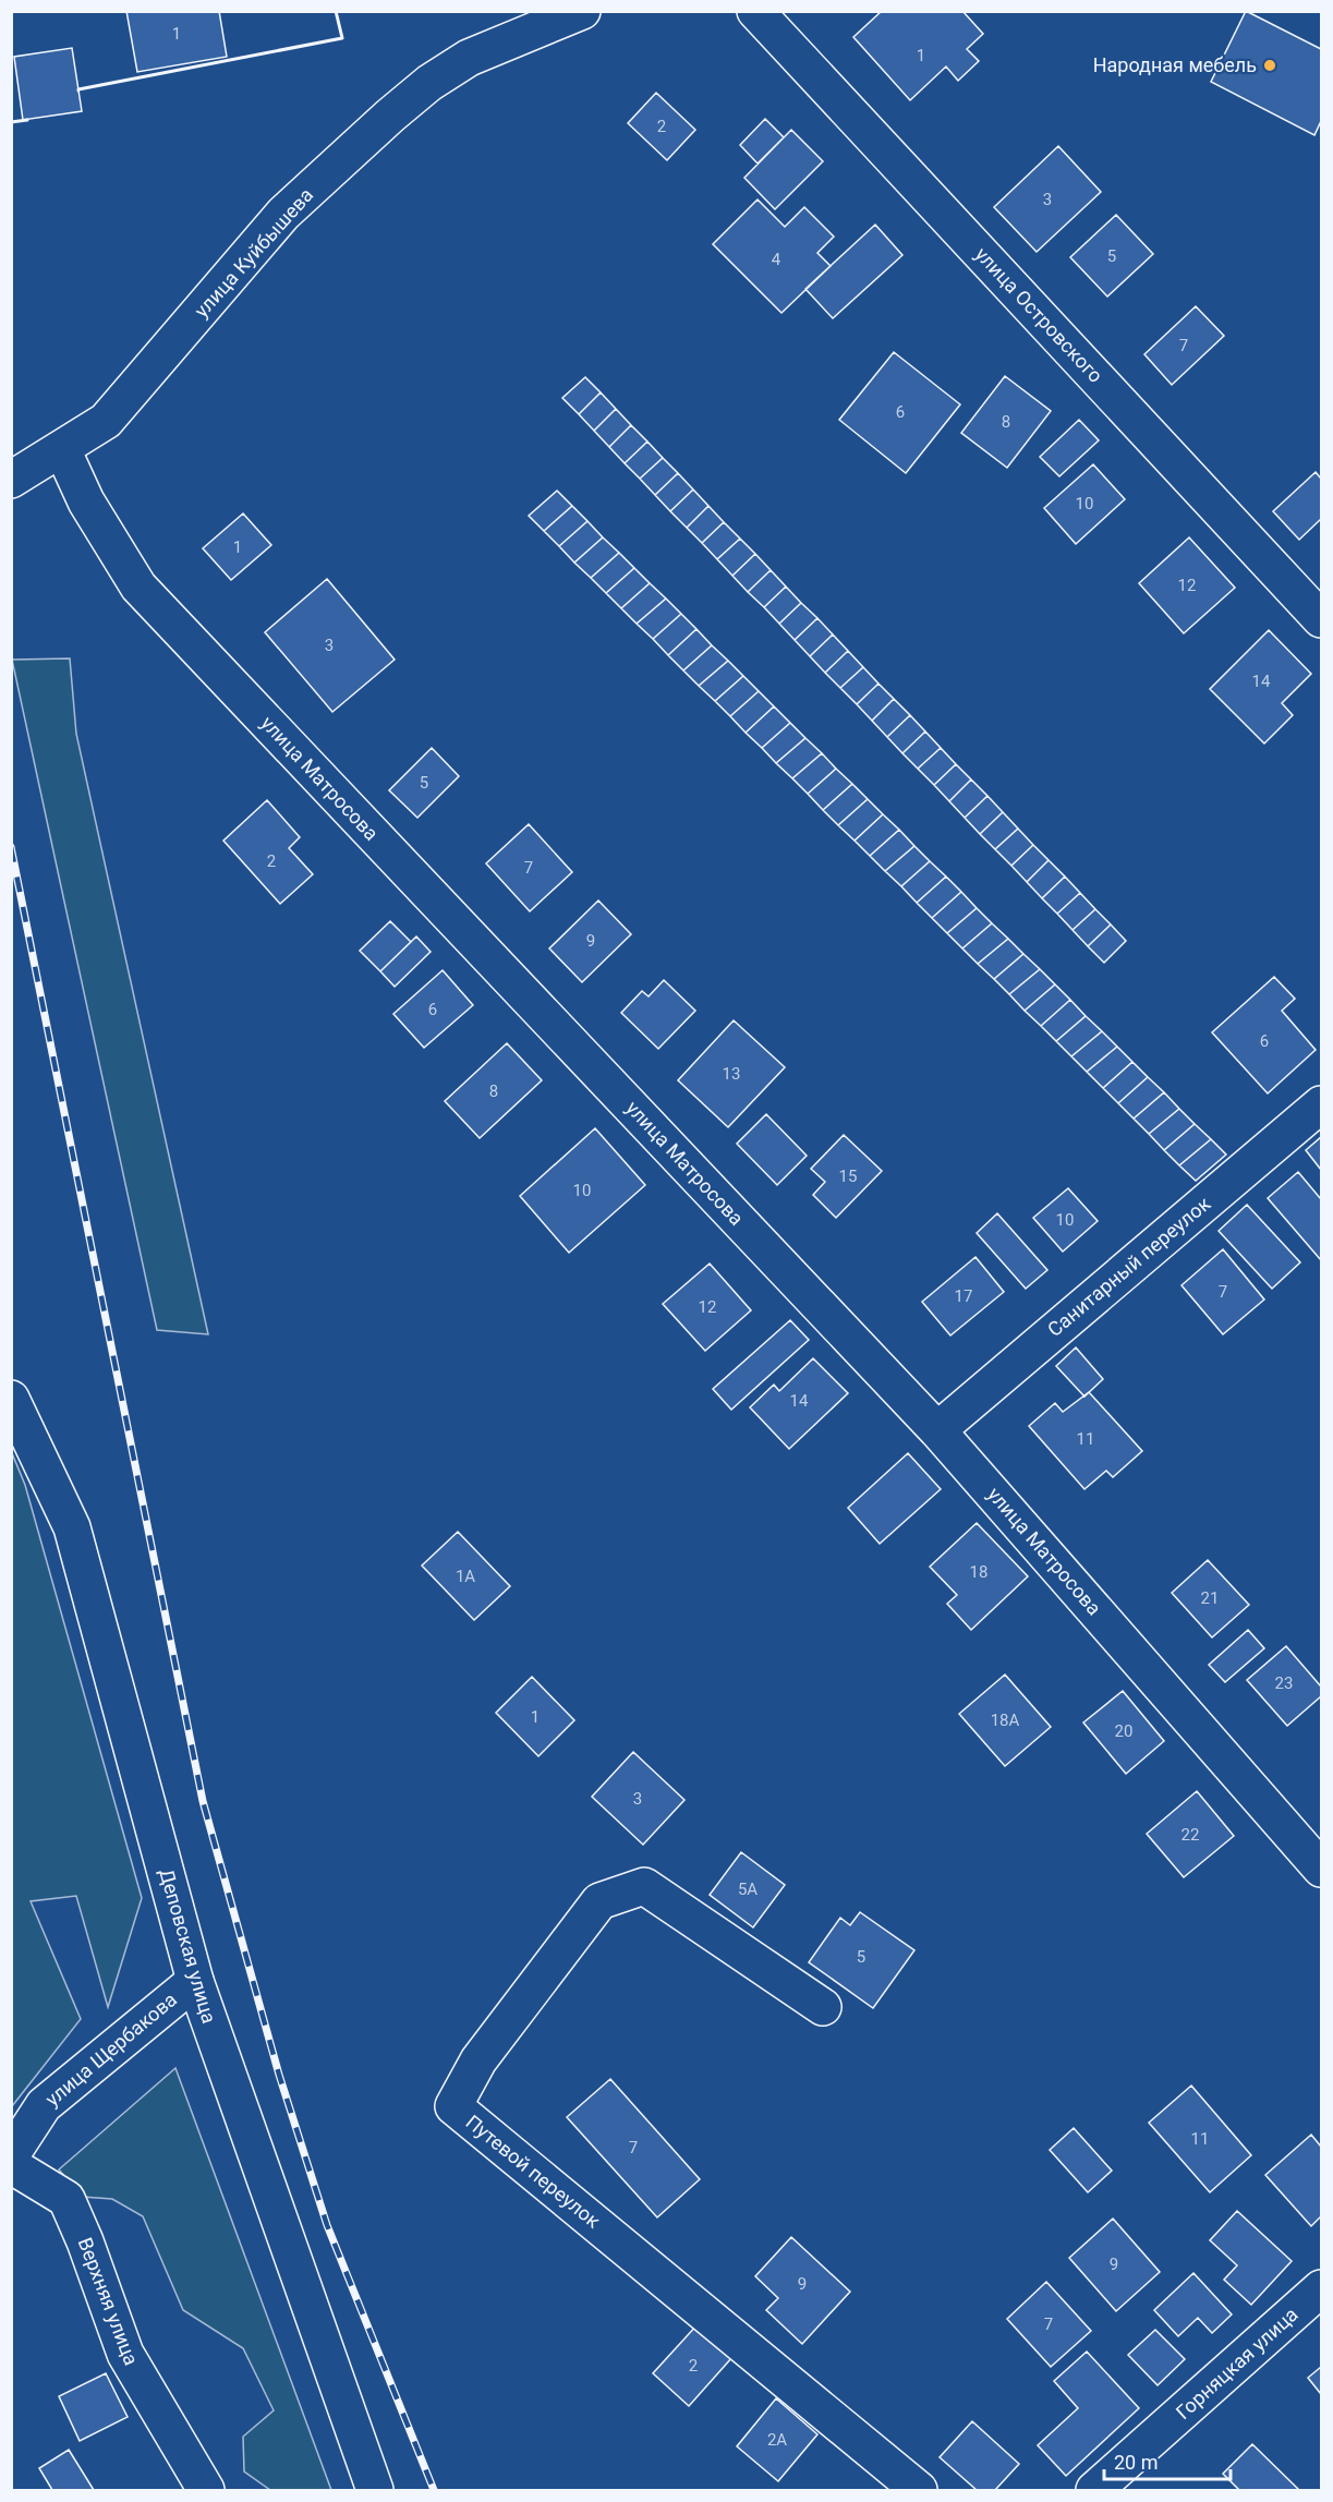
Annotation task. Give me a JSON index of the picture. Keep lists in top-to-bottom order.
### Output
{
  "streets": {
    "street": [
      "улица Куйбышева",
      "улица Островского",
      "улица Матросова",
      "Санитарный переулок",
      "Деповская улица",
      "улица Щербакова",
      "Путевой переулок",
      "Верхняя улица",
      "Горняцкая улица"
    ]
  },
  "crossings": [
    ["улица Куйбышева", "улица Матросова"],
    ["улица Матросова", "Санитарный переулок"],
    ["Деповская улица", "улица Щербакова"]
  ],
  "places": ["Народная мебель"],
  "house_numbers": [
    "1",
    "1",
    "2",
    "3",
    "5",
    "4",
    "7",
    "6",
    "8",
    "10",
    "1",
    "12",
    "3",
    "14",
    "5",
    "2",
    "7",
    "9",
    "6",
    "6",
    "13",
    "8",
    "15",
    "10",
    "10",
    "7",
    "17",
    "12",
    "14",
    "11",
    "18",
    "1А",
    "21",
    "23",
    "1",
    "18А",
    "20",
    "3",
    "22",
    "5А",
    "5",
    "11",
    "7",
    "9",
    "9",
    "7",
    "2",
    "2А"
  ],
  "scale_bar": "20 m"
}
